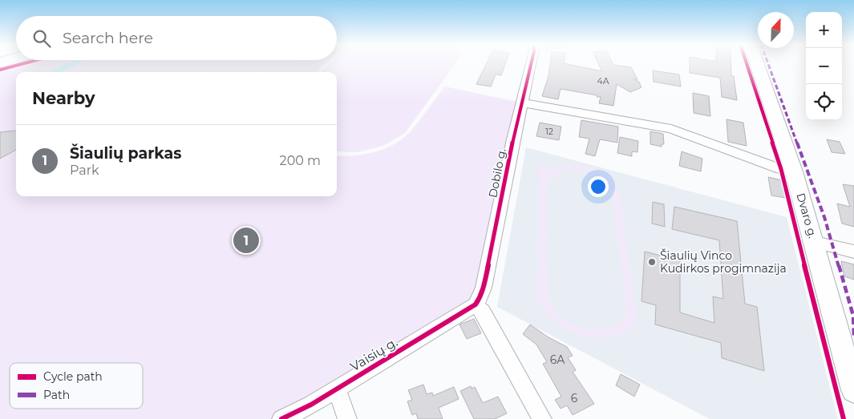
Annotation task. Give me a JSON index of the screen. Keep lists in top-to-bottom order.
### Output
{
  "streets": {
    "main road": ["Dvaro g."],
    "street": ["Dobilo g.", "Vaisių g."]
  },
  "crossings": [
    ["Dobilo g.", "Vaisių g."]
  ],
  "places": ["Šiaulių Vinco Kudirkos progimnazija"],
  "house_numbers": [
    "4A",
    "12",
    "6A",
    "6"
  ],
  "legend": ["Cycle path", "Path"],
  "north": "top",
  "page": {
    "map_buttons": ["+", "−"],
    "search": "Search here",
    "heading": "Nearby",
    "list": [
      {
        "mark": "1",
        "name": "Šiaulių parkas",
        "note": "Park",
        "value": "200 m"
      }
    ],
    "pins": "1"
  }
}
